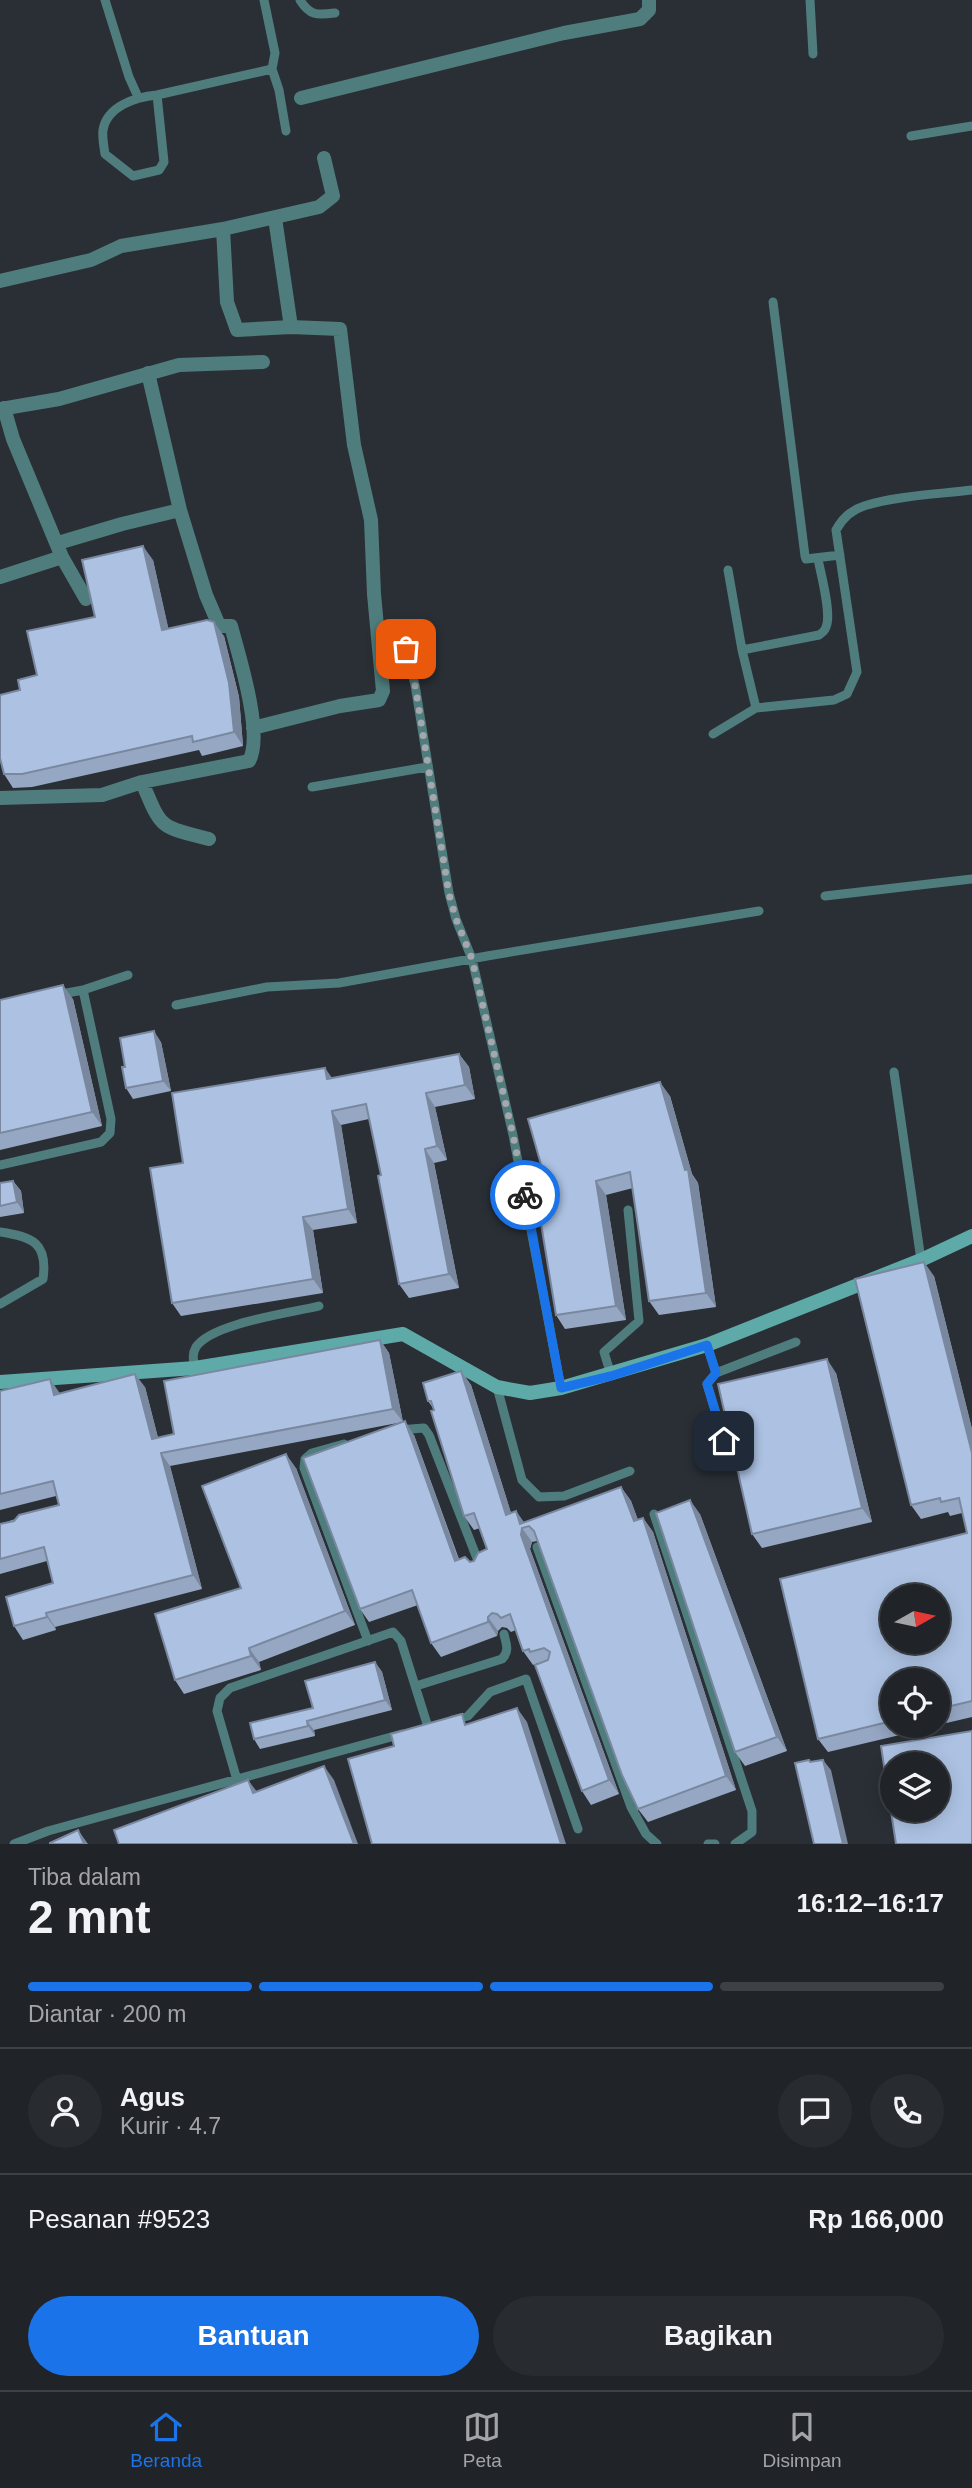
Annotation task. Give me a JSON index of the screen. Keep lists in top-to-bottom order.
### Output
{
  "north": "right",
  "page": {
    "heading": ["2 mnt", "Tiba dalam", "16:12–16:17"],
    "panel": [
      "Agus",
      "Kurir · 4.7",
      "Pesanan #9523",
      "Rp 166,000"
    ],
    "bar": "Diantar · 200 m",
    "buttons": ["Bantuan", "Bagikan"],
    "tabs": ["Beranda", "Peta", "Disimpan"]
  }
}
